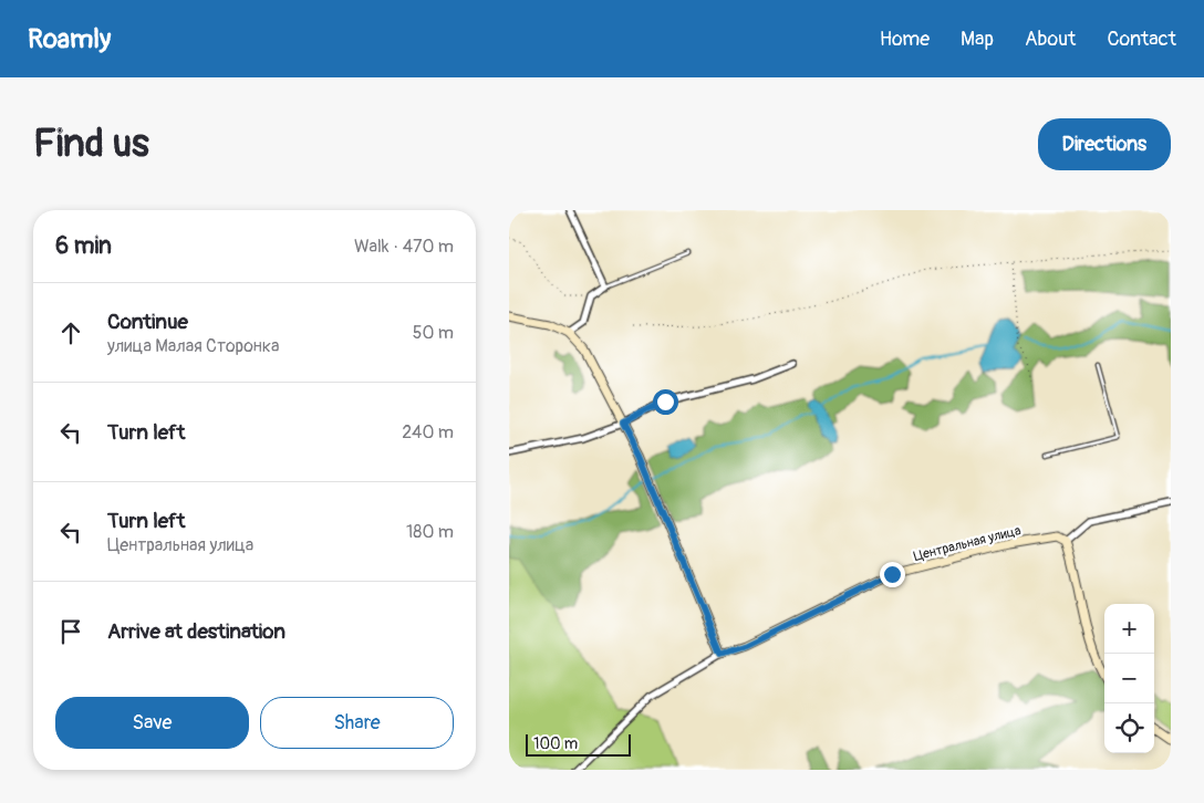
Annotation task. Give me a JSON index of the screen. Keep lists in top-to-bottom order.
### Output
{
  "streets": {
    "street": ["Центральная улица"]
  },
  "scale_bar": "100 m",
  "page": {
    "header": "Roamly",
    "nav": [
      "Home",
      "Map",
      "About",
      "Contact"
    ],
    "buttons": [
      "Directions",
      ["Save", "Share"]
    ],
    "title": "Find us",
    "heading": ["6 min", "Walk · 470 m"],
    "list": [
      ["Continue", "улица Малая Сторонка", "50 m"],
      ["Turn left", "240 m"],
      ["Turn left", "Центральная улица", "180 m"],
      "Arrive at destination"
    ],
    "map_buttons": ["+", "−"],
    "scale": "100 m"
  }
}
